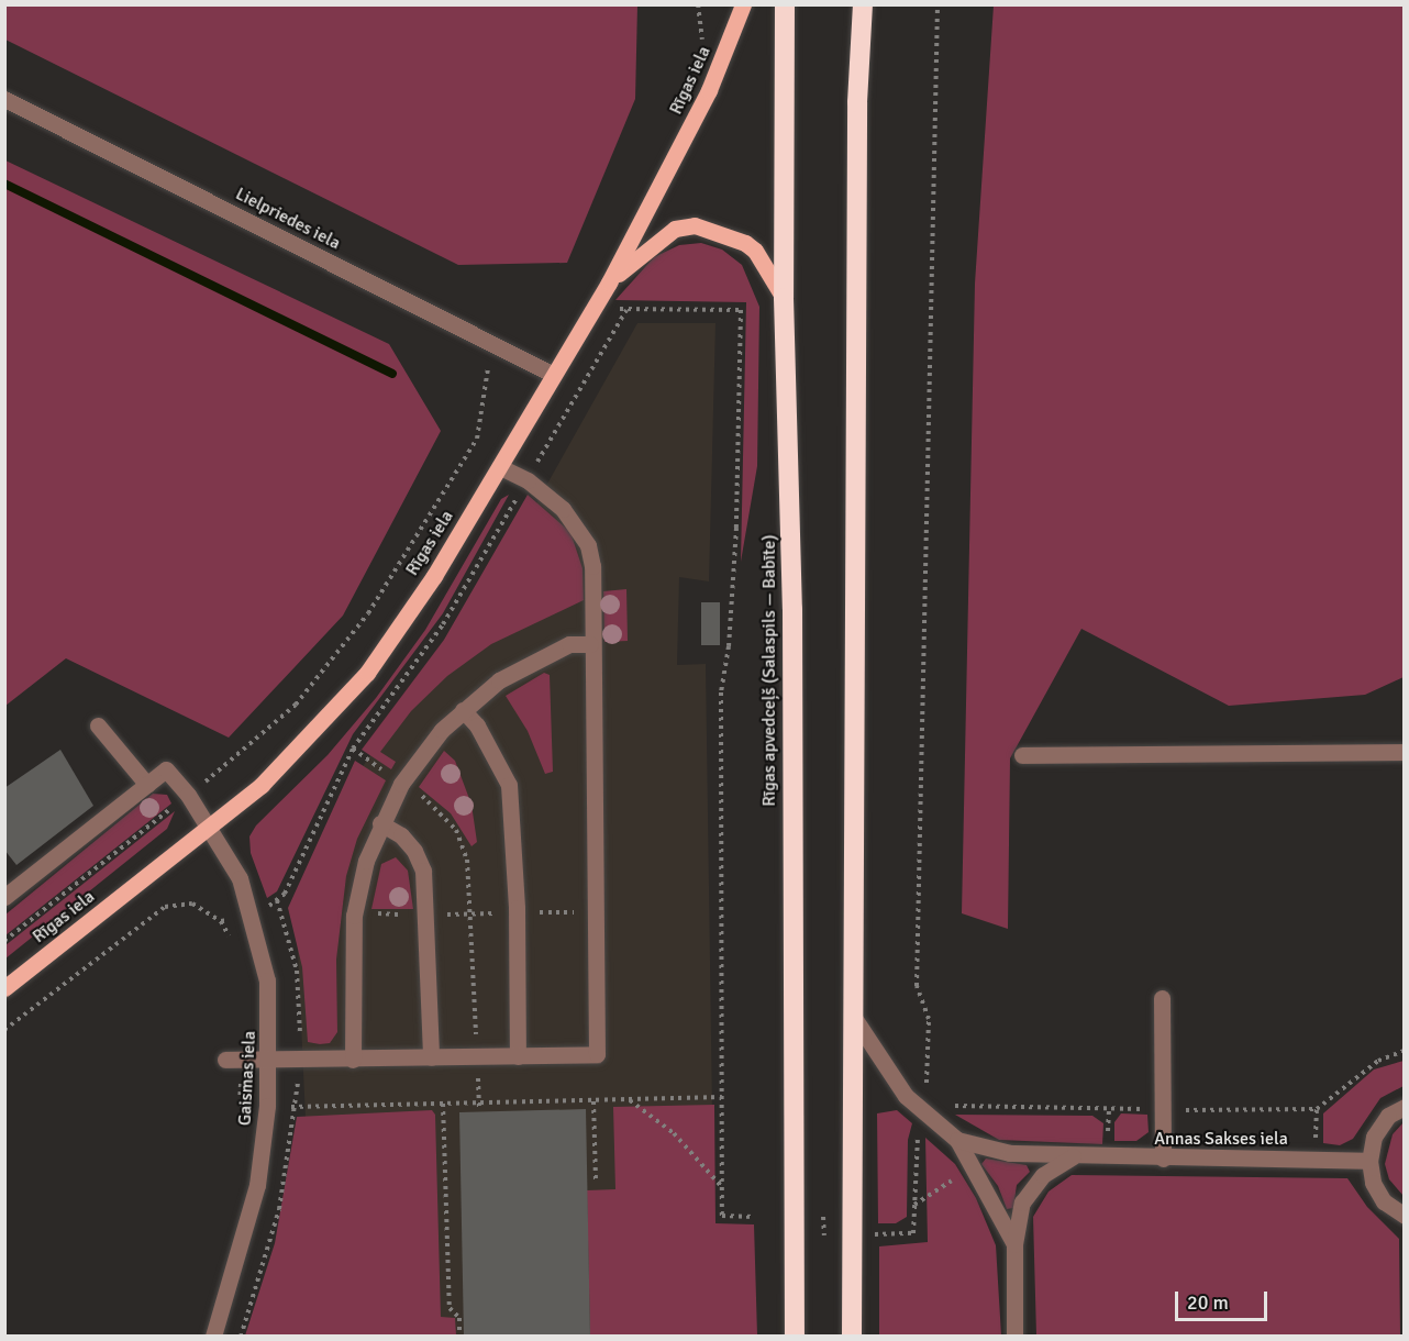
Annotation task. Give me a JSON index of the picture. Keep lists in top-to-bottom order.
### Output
{
  "streets": {
    "highway": ["Rīgas apvedceļš (Salaspils — Babīte)"],
    "main road": ["Rīgas iela"],
    "street": ["Lielpriedes iela", "Gaismas iela", "Annas Sakses iela"]
  },
  "crossings": [
    ["Rīgas iela", "Lielpriedes iela"],
    ["Rīgas iela", "Gaismas iela"]
  ],
  "scale_bar": "20 m"
}
